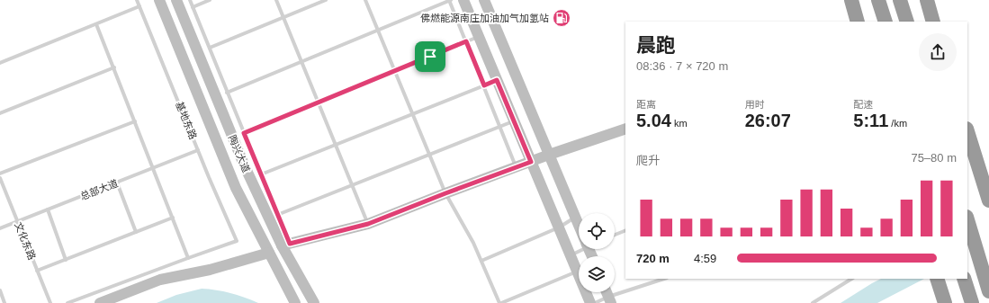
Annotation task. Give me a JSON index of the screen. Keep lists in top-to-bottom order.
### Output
{
  "streets": {
    "street": ["陶兴大道"],
    "lane": ["基地东路", "总部大道", "文化东路"]
  },
  "crossings": [
    ["基地东路", "总部大道"],
    ["总部大道", "文化东路"]
  ],
  "places": {
    "fuel station": ["佛燃能源南庄加油加气加氢站"]
  },
  "page": {
    "heading": ["晨跑", "08:36 · 7 × 720 m"],
    "stats": [
      ["距离", "5.04 km"],
      ["用时", "26:07"],
      ["配速", "5:11 /km"]
    ],
    "chart": ["爬升", "75–80 m"],
    "list": [
      {
        "name": "720 m",
        "note": "4:59"
      }
    ]
  }
}
